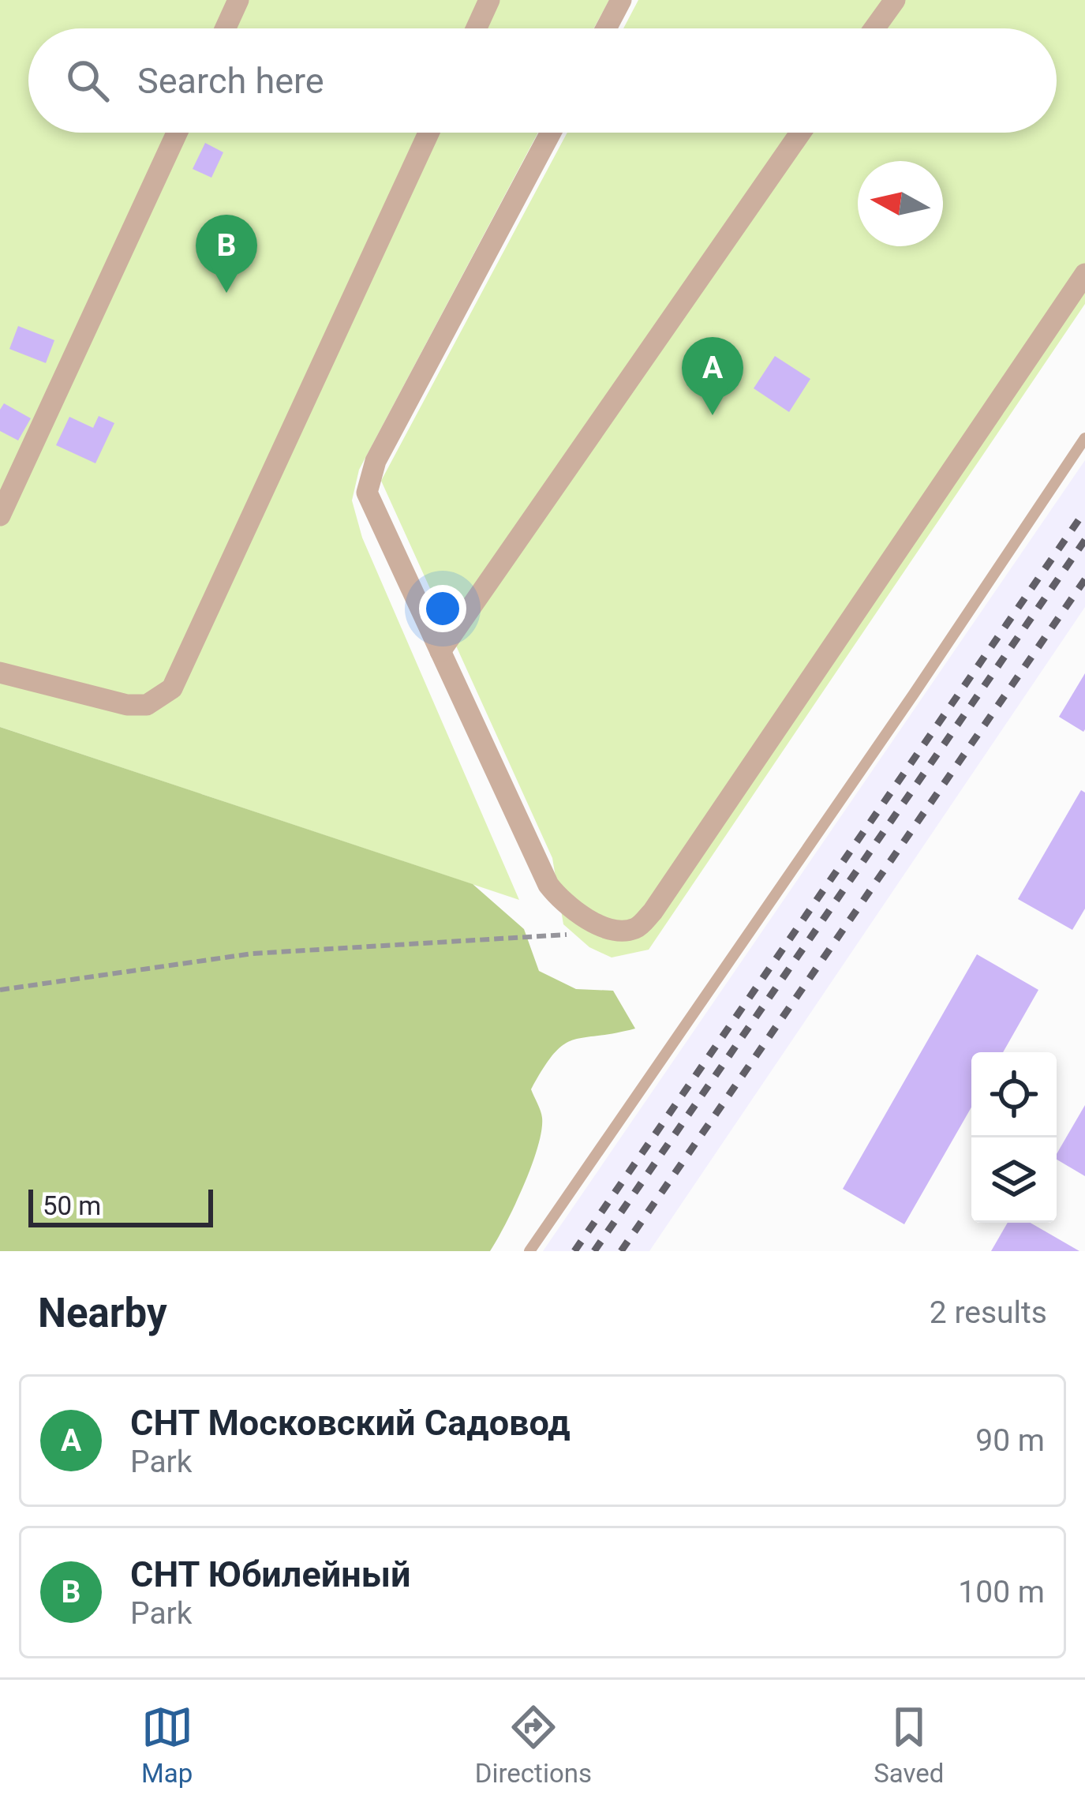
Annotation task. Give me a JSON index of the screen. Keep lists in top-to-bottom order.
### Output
{
  "scale_bar": "50 m",
  "north": "left",
  "page": {
    "search": "Search here",
    "pins": ["B", "A"],
    "scale": "50 m",
    "heading": ["Nearby", "2 results"],
    "list": [
      {
        "mark": "A",
        "name": "СНТ Московский Садовод",
        "note": "Park",
        "value": "90 m"
      },
      {
        "mark": "B",
        "name": "СНТ Юбилейный",
        "note": "Park",
        "value": "100 m"
      }
    ],
    "nav": ["Map", "Directions", "Saved"]
  }
}
